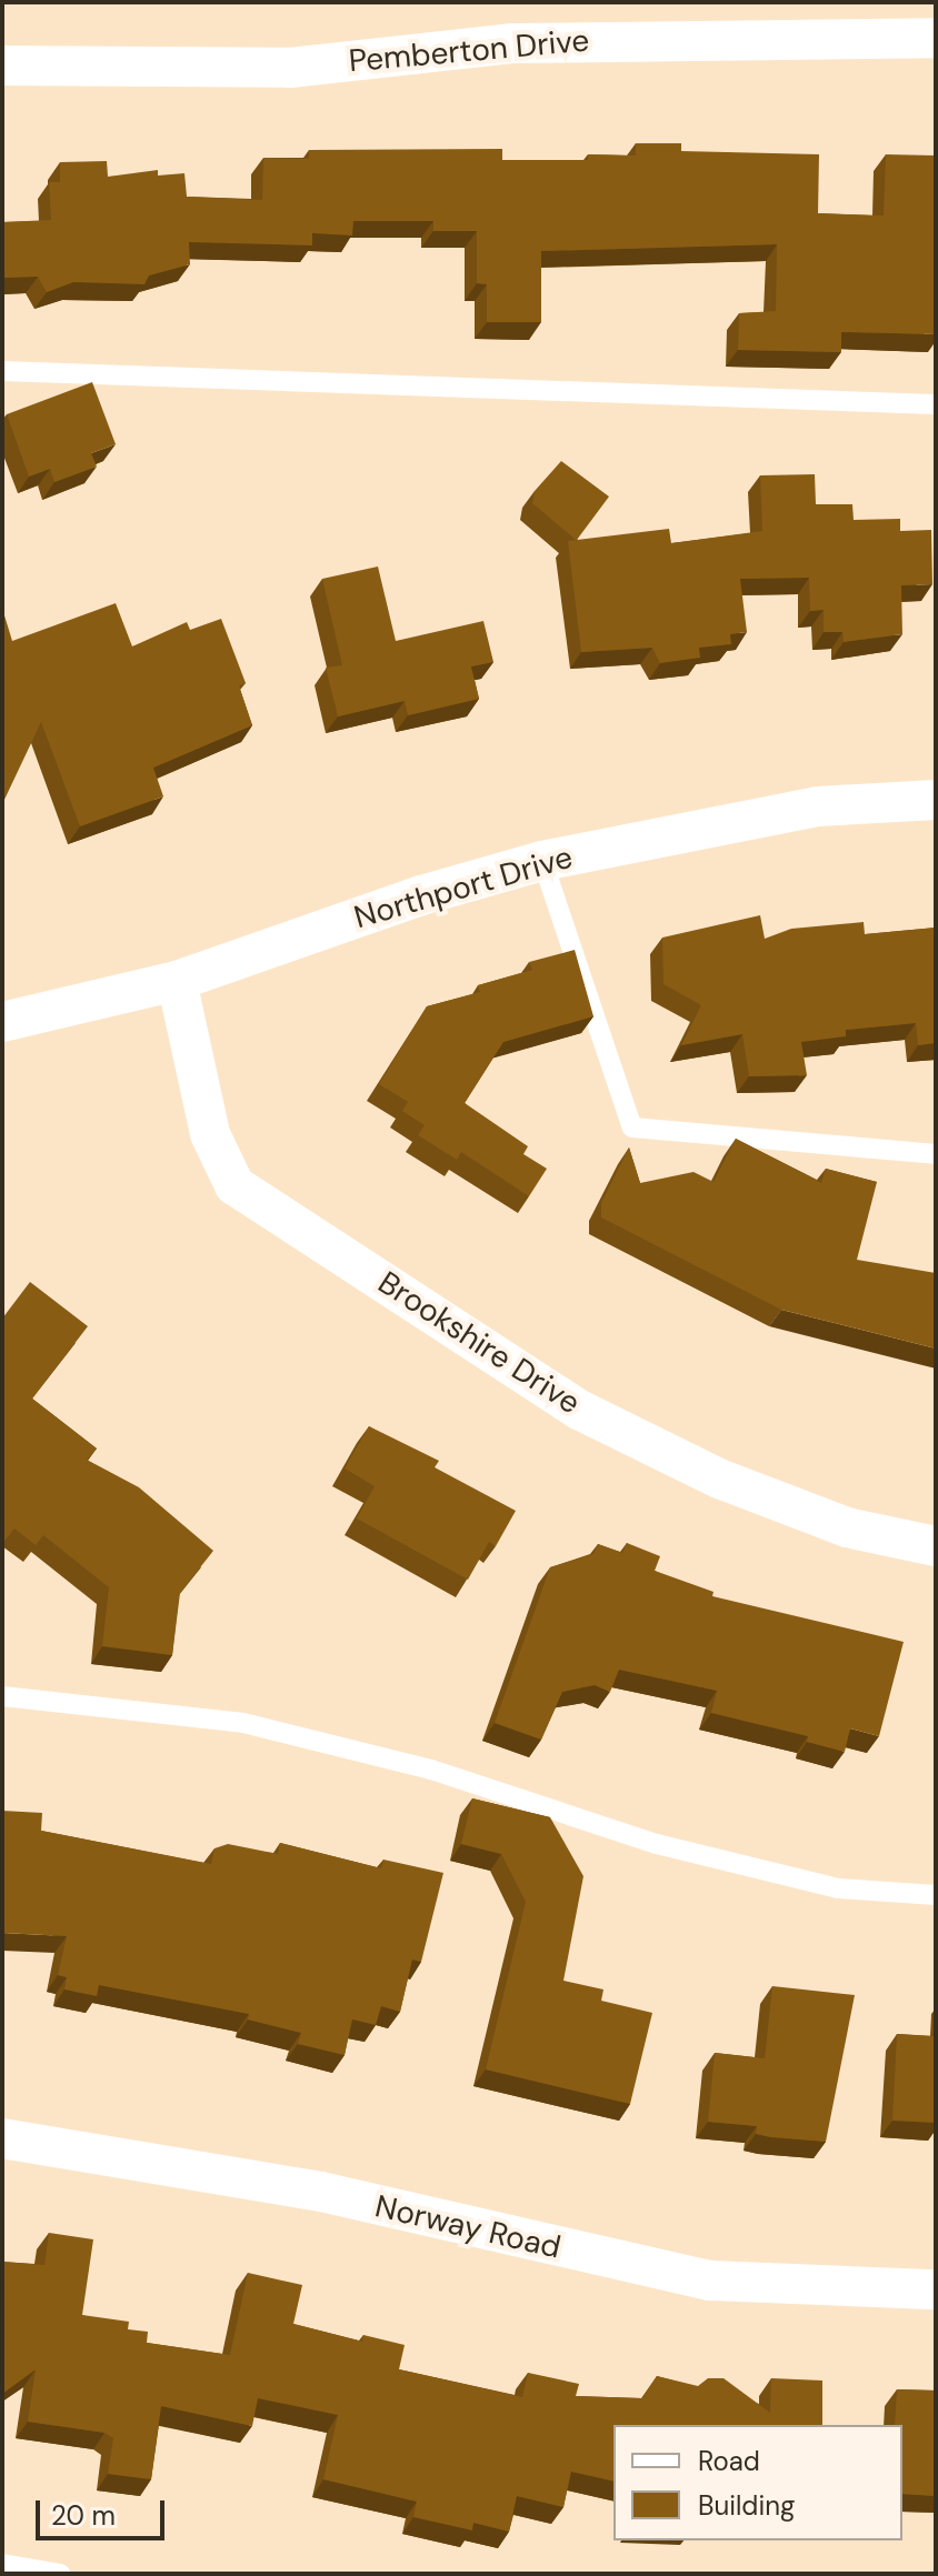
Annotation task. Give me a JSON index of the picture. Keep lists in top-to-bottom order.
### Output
{
  "streets": {
    "street": [
      "Pemberton Drive",
      "Northport Drive",
      "Brookshire Drive",
      "Norway Road"
    ]
  },
  "crossings": [
    ["Northport Drive", "Brookshire Drive"]
  ],
  "legend": ["Road", "Building"],
  "scale_bar": "20 m"
}
